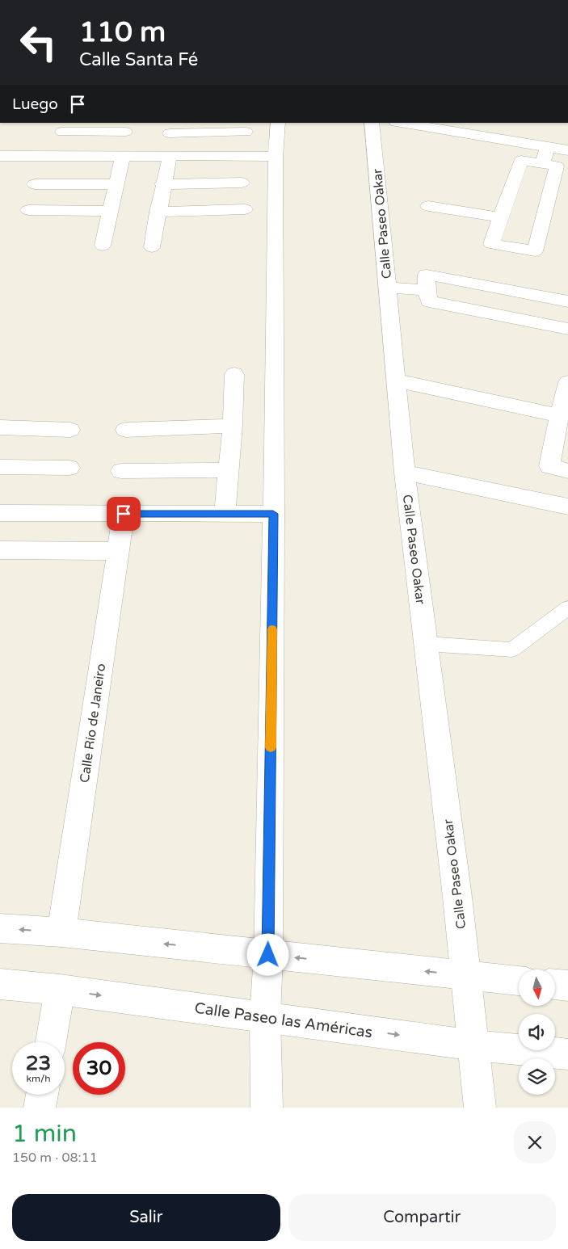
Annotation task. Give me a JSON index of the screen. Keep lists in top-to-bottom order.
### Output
{
  "streets": {
    "street": ["Calle Paseo Oakar", "Calle Río de Janeiro", "Calle Paseo las Américas"]
  },
  "crossings": [
    ["Calle Paseo Oakar", "Calle Paseo las Américas"]
  ],
  "north": "bottom",
  "page": {
    "turn": ["110 m", "Calle Santa Fé"],
    "then": "Luego",
    "speed": "23 km/h",
    "limit": "30",
    "heading": ["1 min", "150 m · 08:11"],
    "buttons": ["Salir", "Compartir"]
  }
}
